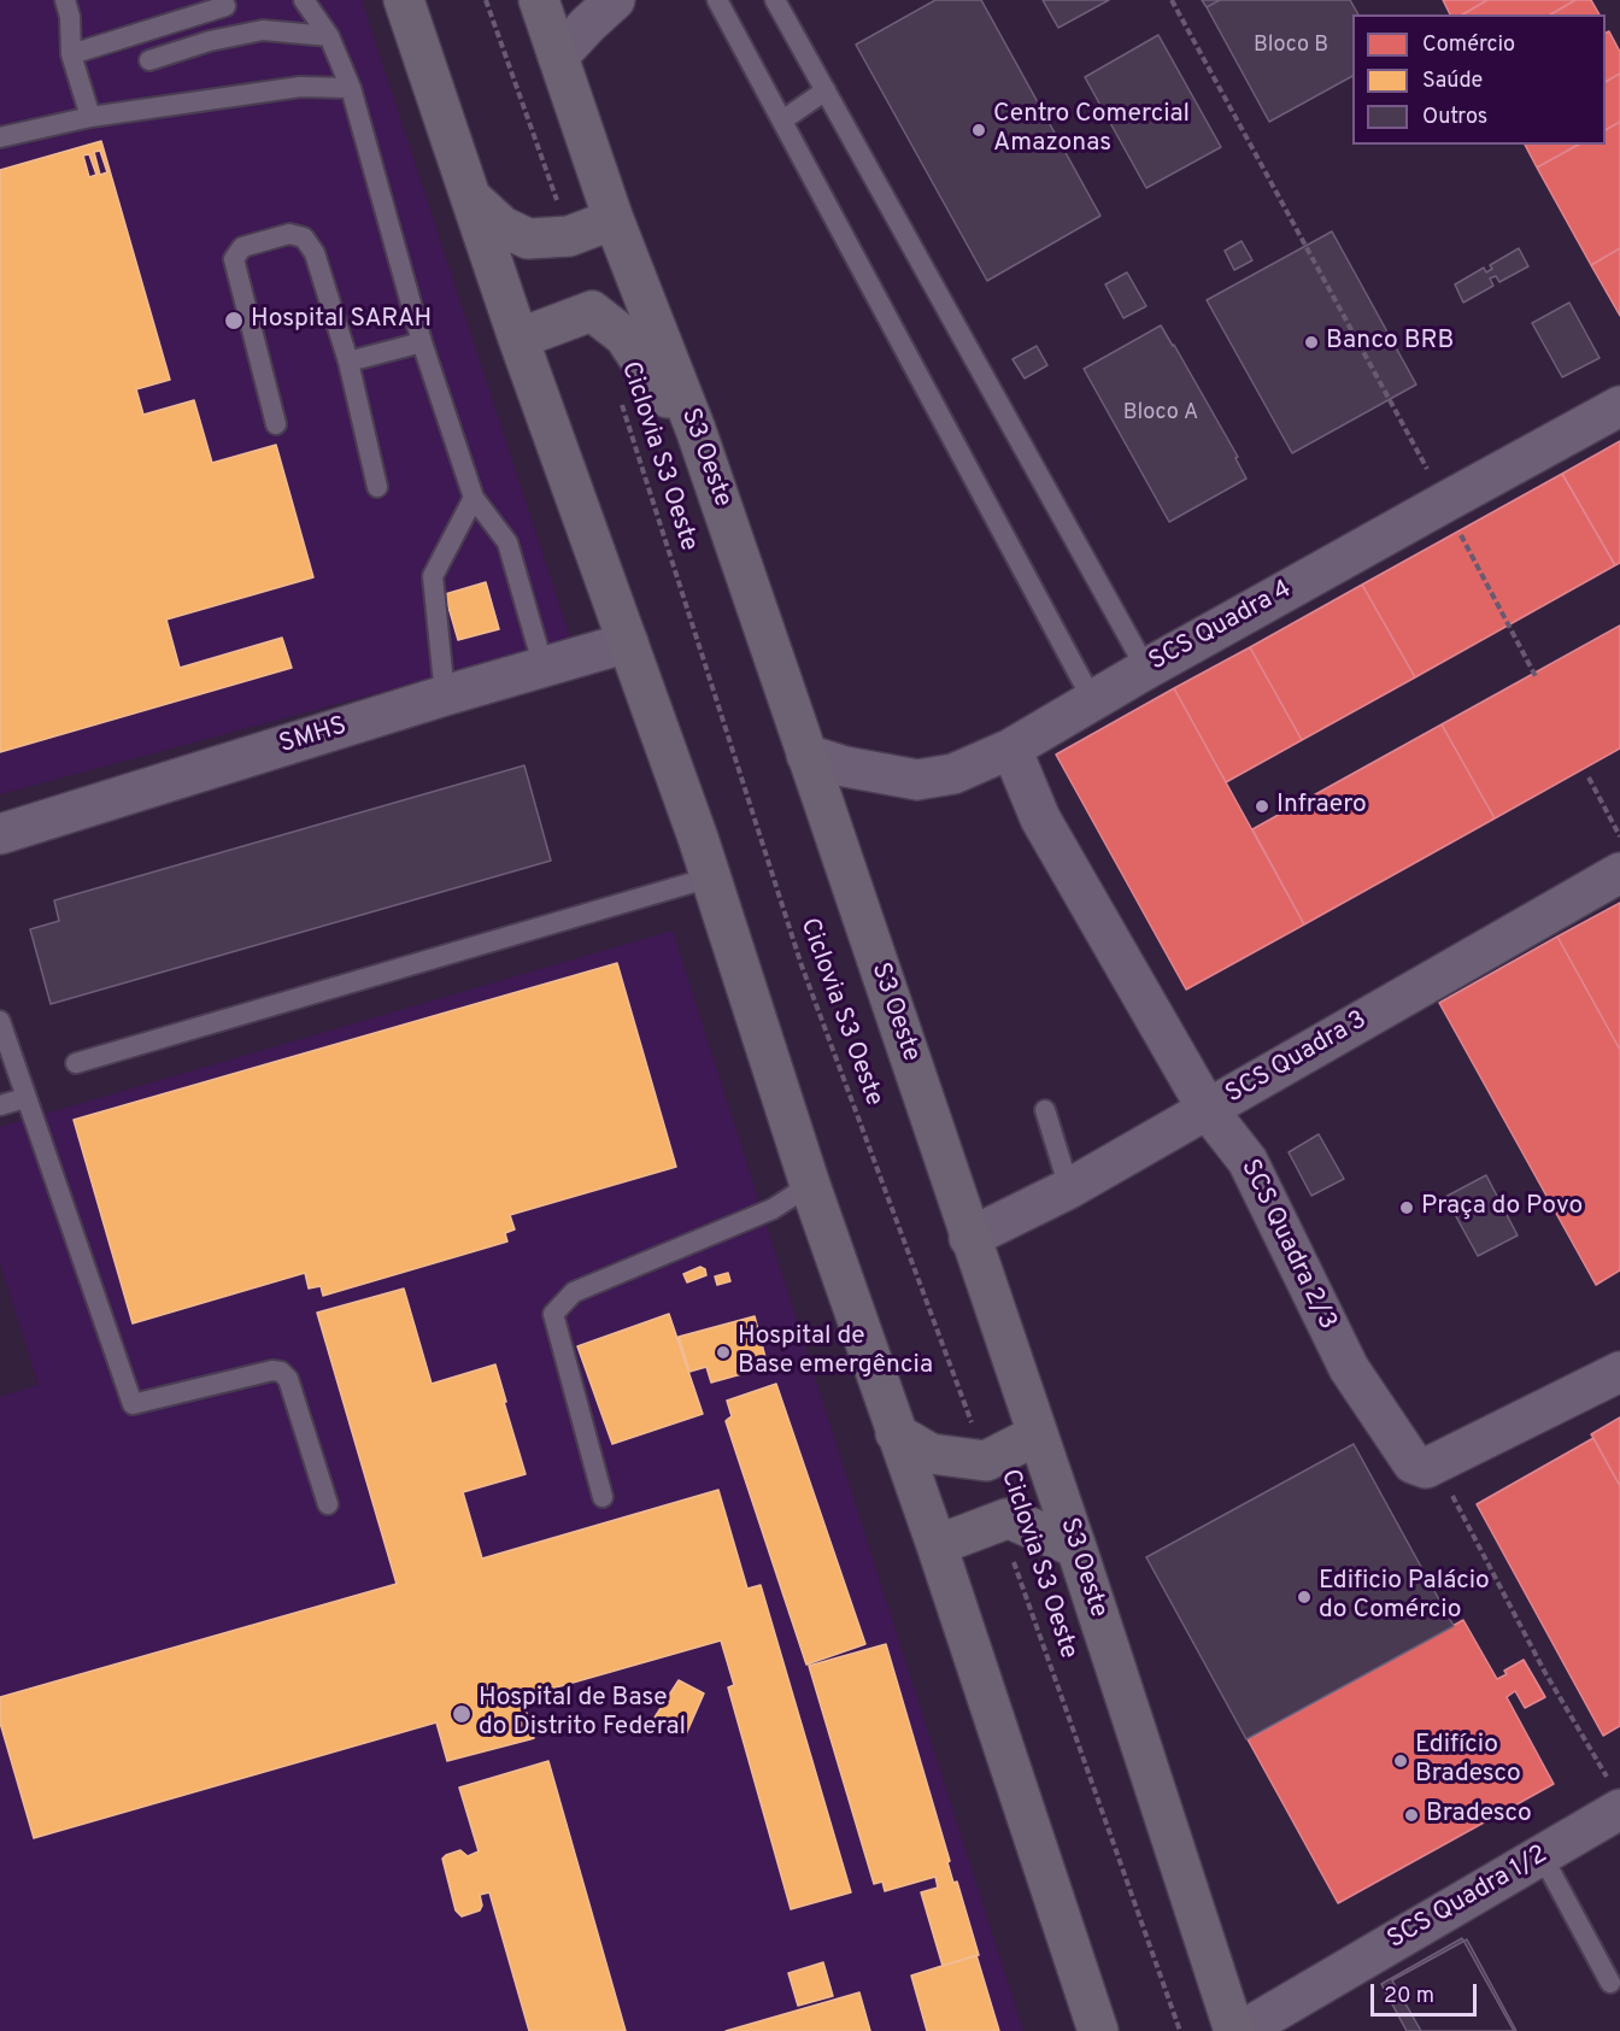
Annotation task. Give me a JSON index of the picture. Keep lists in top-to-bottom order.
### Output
{
  "streets": {
    "main road": ["S3 Oeste"],
    "street": [
      "SCS Quadra 4",
      "SMHS",
      "SCS Quadra 3",
      "SCS Quadra 2/3",
      "SCS Quadra 1/2"
    ],
    "path": ["Ciclovia S3 Oeste"]
  },
  "crossings": [
    ["S3 Oeste", "SCS Quadra 4"],
    ["S3 Oeste", "SCS Quadra 3"],
    ["SCS Quadra 4", "SCS Quadra 2/3"],
    ["SCS Quadra 3", "SCS Quadra 2/3"]
  ],
  "places": [
    "Centro Comercial Amazonas",
    "Hospital SARAH",
    "Banco BRB",
    "Infraero",
    "Praça do Povo",
    "Hospital de Base emergência",
    "Edificio Palácio do Comércio",
    "Hospital de Base do Distrito Federal",
    "Edifício Bradesco",
    "Bradesco"
  ],
  "house_numbers": ["Bloco B", "Bloco A"],
  "legend": ["Comércio", "Saúde", "Outros"],
  "scale_bar": "20 m"
}
